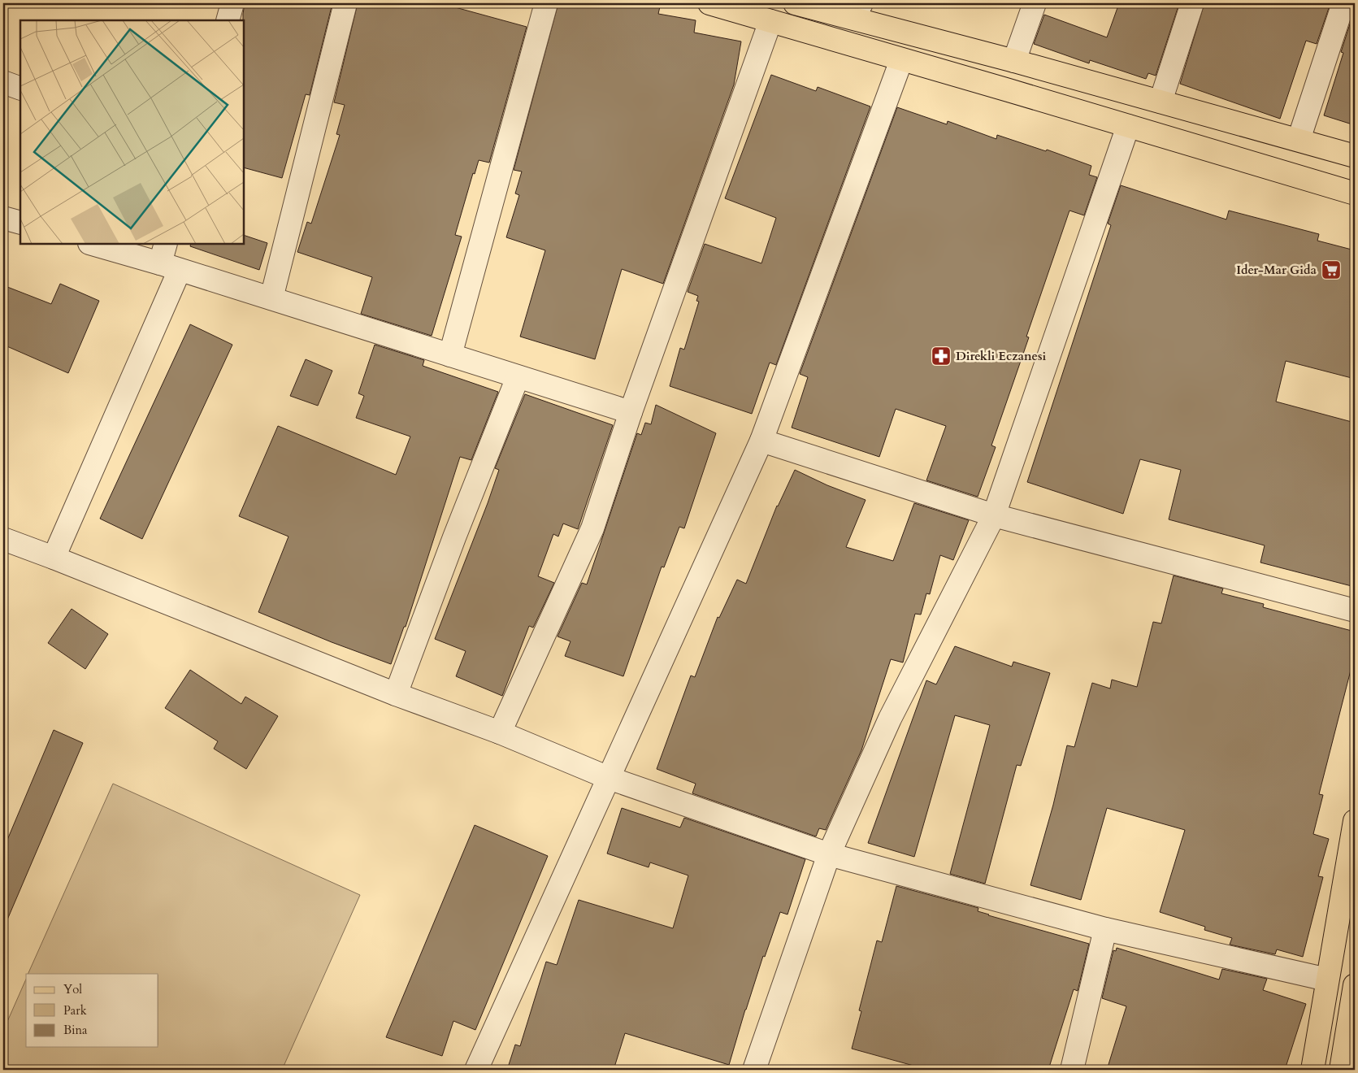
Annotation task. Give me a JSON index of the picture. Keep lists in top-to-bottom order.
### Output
{
  "places": {
    "supermarket": ["Ider-Mar Gida"],
    "pharmacy": ["Direkli Eczanesi"]
  },
  "legend": ["Yol", "Park", "Bina"]
}
